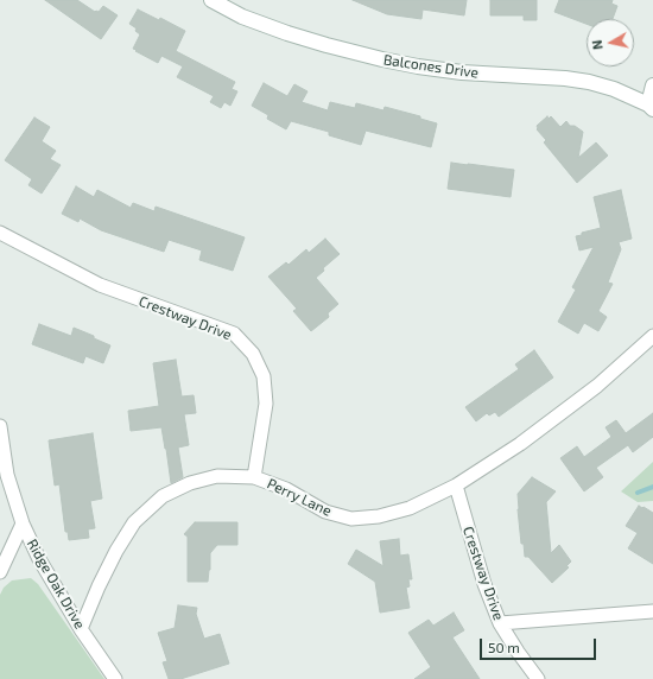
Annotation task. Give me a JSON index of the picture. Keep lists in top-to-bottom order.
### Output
{
  "streets": {
    "street": [
      "Balcones Drive",
      "Crestway Drive",
      "Perry Lane",
      "Ridge Oak Drive"
    ]
  },
  "crossings": [
    ["Crestway Drive", "Perry Lane"],
    ["Perry Lane", "Ridge Oak Drive"]
  ],
  "scale_bar": "50 m",
  "north": "left"
}
